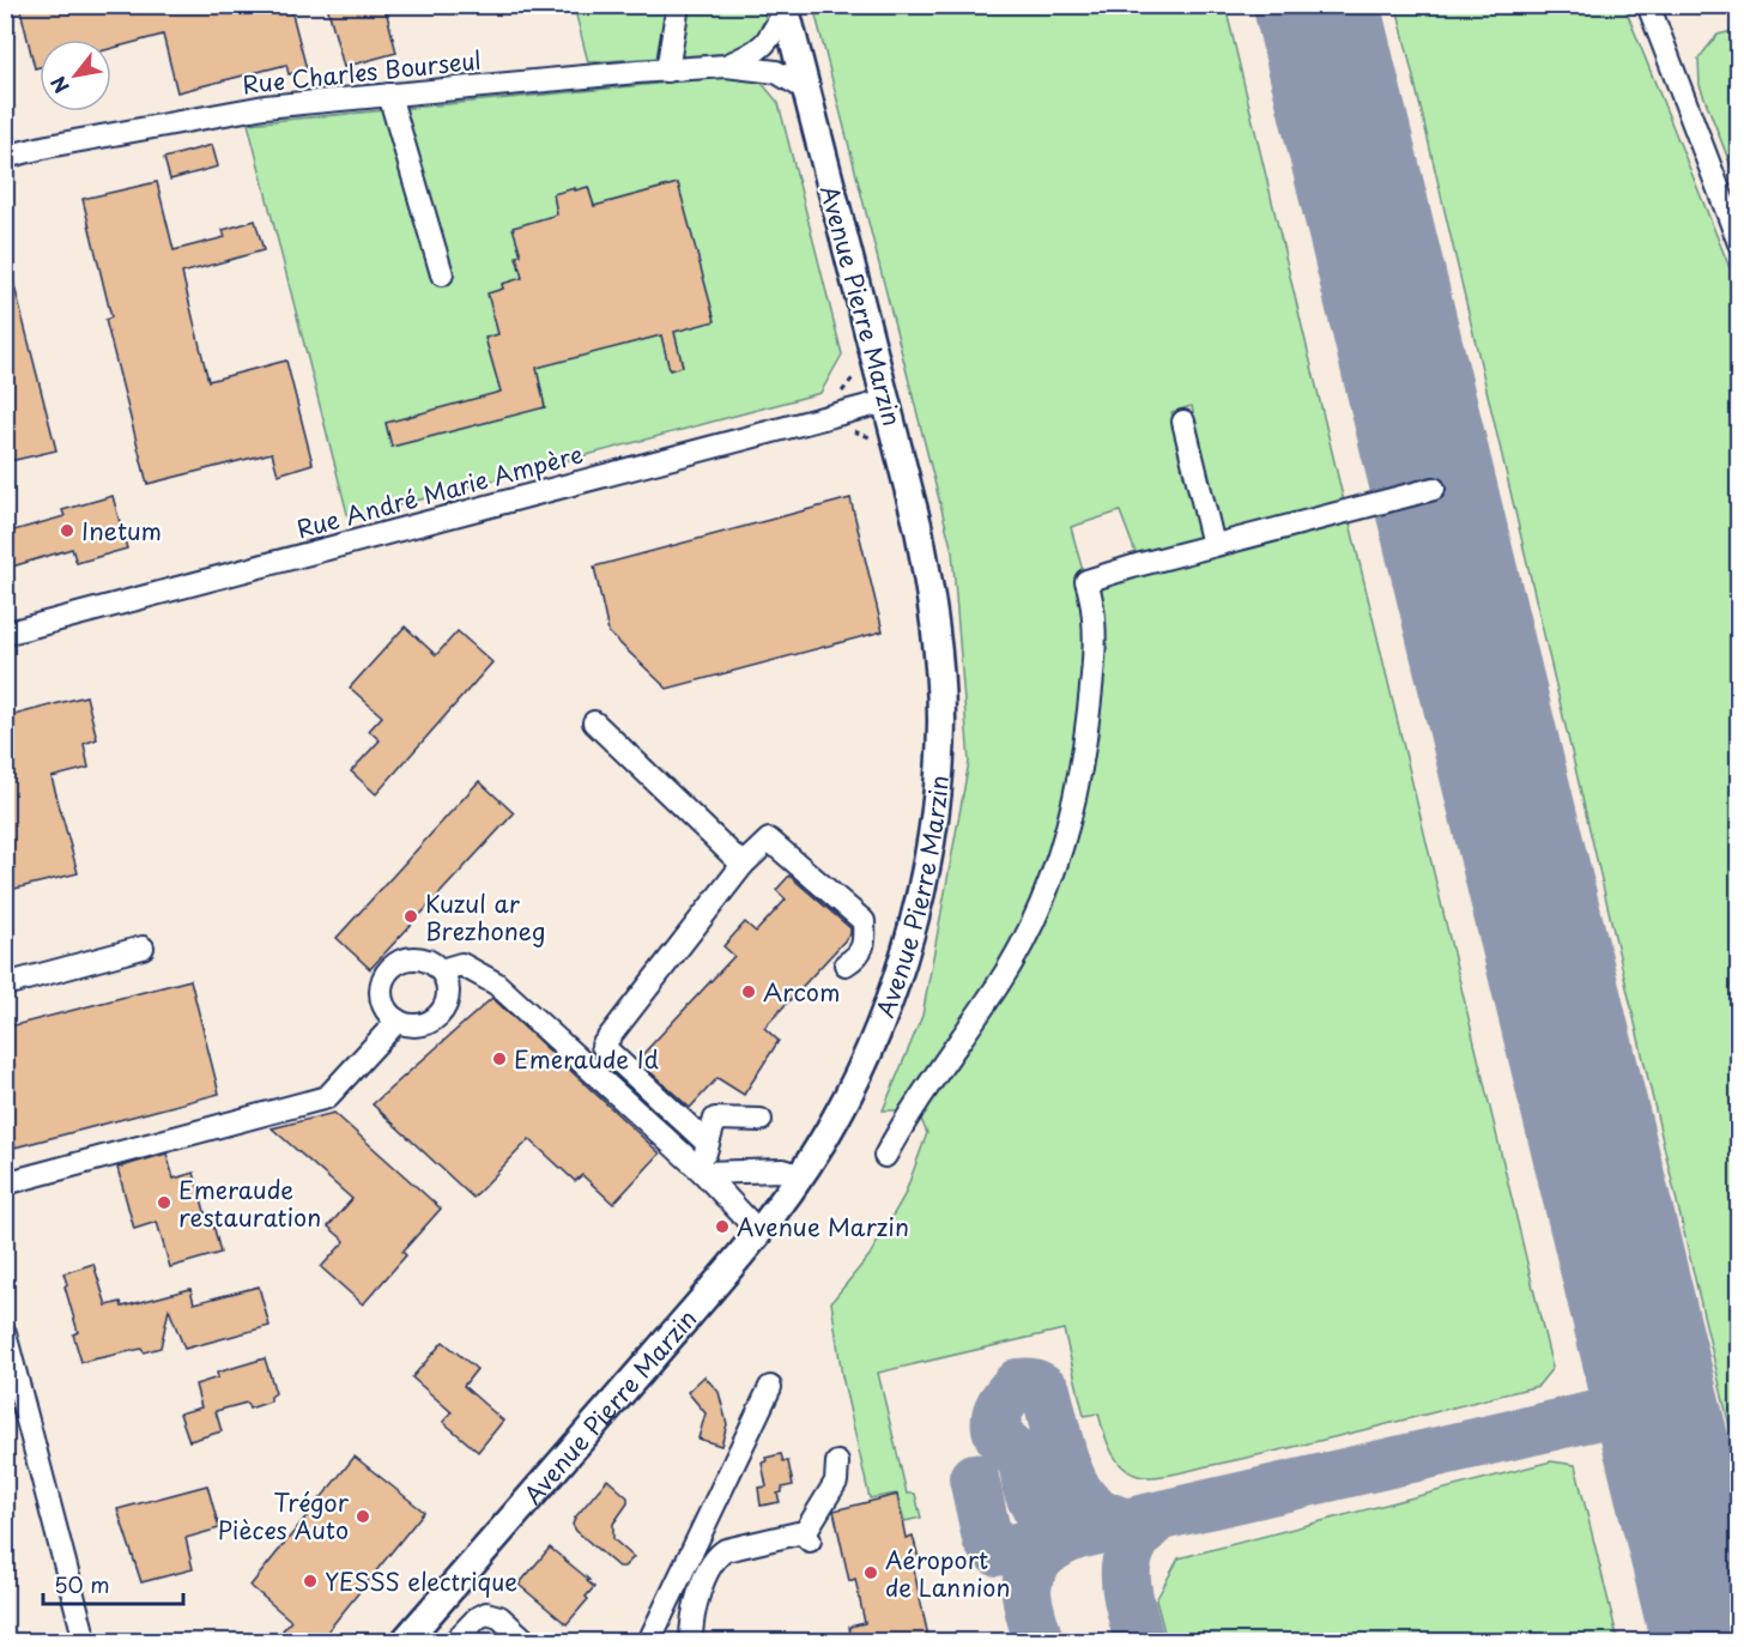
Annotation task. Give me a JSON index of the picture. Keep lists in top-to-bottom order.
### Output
{
  "streets": {
    "main road": ["Avenue Pierre Marzin"],
    "street": ["Rue Charles Bourseul", "Rue André Marie Ampère"]
  },
  "crossings": [
    ["Rue Charles Bourseul", "Avenue Pierre Marzin"],
    ["Avenue Pierre Marzin", "Rue André Marie Ampère"]
  ],
  "places": [
    "Inetum",
    "Kuzul ar Brezhoneg",
    "Arcom",
    "Emeraude Id",
    "Emeraude restauration",
    "Avenue Marzin",
    "Trégor Pièces Auto",
    "Aéroport de Lannion",
    "YESSS electrique"
  ],
  "scale_bar": "50 m",
  "north": "bottom left"
}
